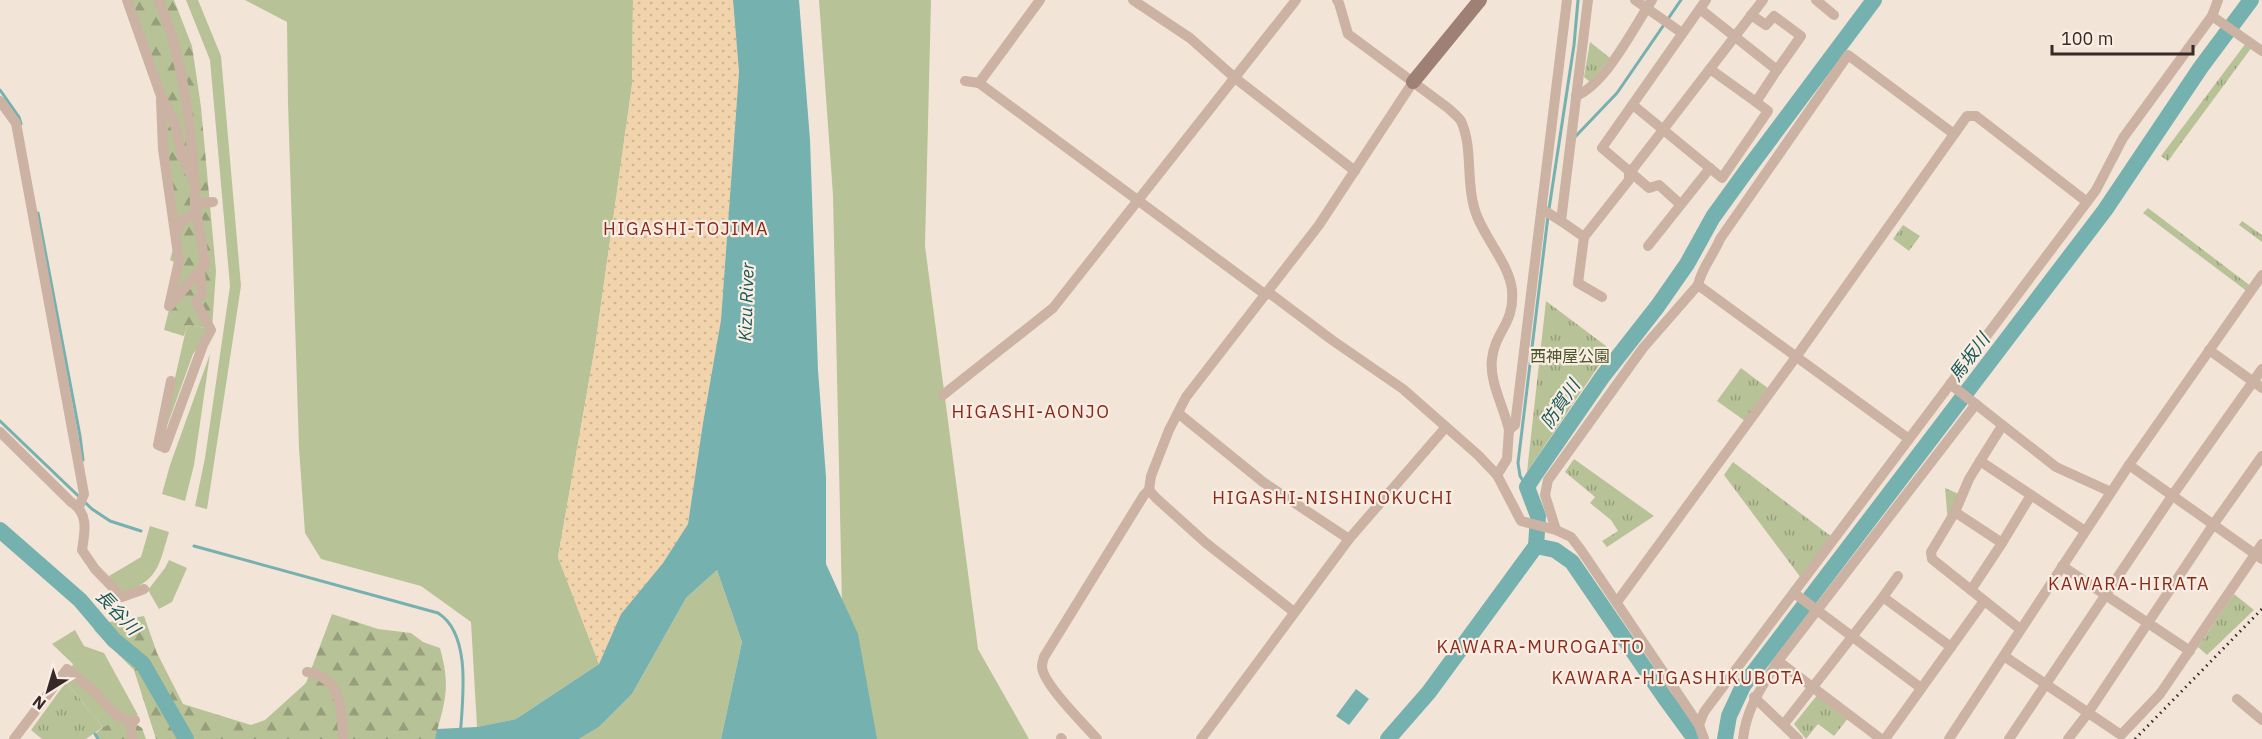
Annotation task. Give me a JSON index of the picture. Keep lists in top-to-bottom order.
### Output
{
  "districts": [
    "HIGASHI-TOJIMA",
    "HIGASHI-AONJO",
    "HIGASHI-NISHINOKUCHI",
    "KAWARA-HIRATA",
    "KAWARA-MUROGAITO",
    "KAWARA-HIGASHIKUBOTA"
  ],
  "water": [
    "Kizu River",
    "馬坂川",
    "防賀川",
    "長谷川"
  ],
  "parks": ["西神屋公園"],
  "scale_bar": "100 m",
  "north": "bottom left"
}
